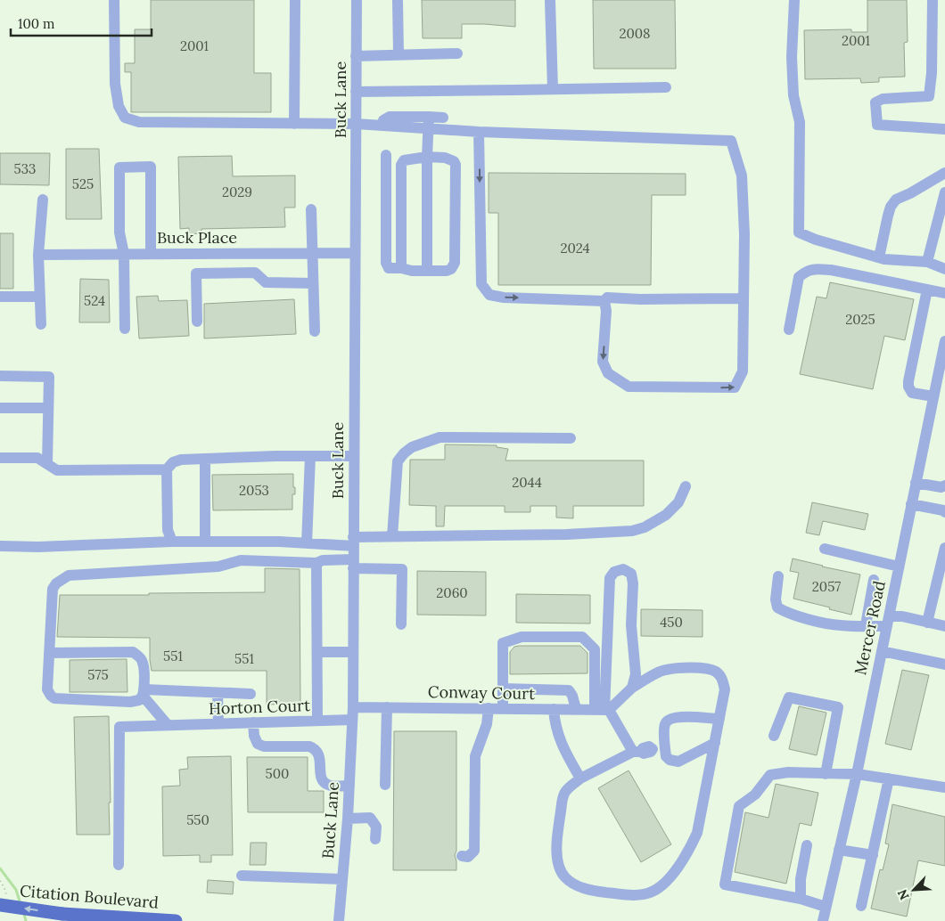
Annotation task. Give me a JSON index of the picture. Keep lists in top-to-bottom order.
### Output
{
  "streets": {
    "main road": ["Citation Boulevard"],
    "street": [
      "Buck Lane",
      "Buck Place",
      "Mercer Road",
      "Conway Court",
      "Horton Court"
    ]
  },
  "crossings": [
    ["Buck Lane", "Buck Place"],
    ["Buck Lane", "Conway Court"],
    ["Buck Lane", "Horton Court"]
  ],
  "one_way": ["Citation Boulevard"],
  "house_numbers": [
    "2008",
    "2001",
    "2001",
    "533",
    "525",
    "2029",
    "2024",
    "524",
    "2025",
    "2044",
    "2053",
    "2057",
    "2060",
    "450",
    "551",
    "551",
    "575",
    "500",
    "550"
  ],
  "scale_bar": "100 m",
  "north": "bottom left"
}
